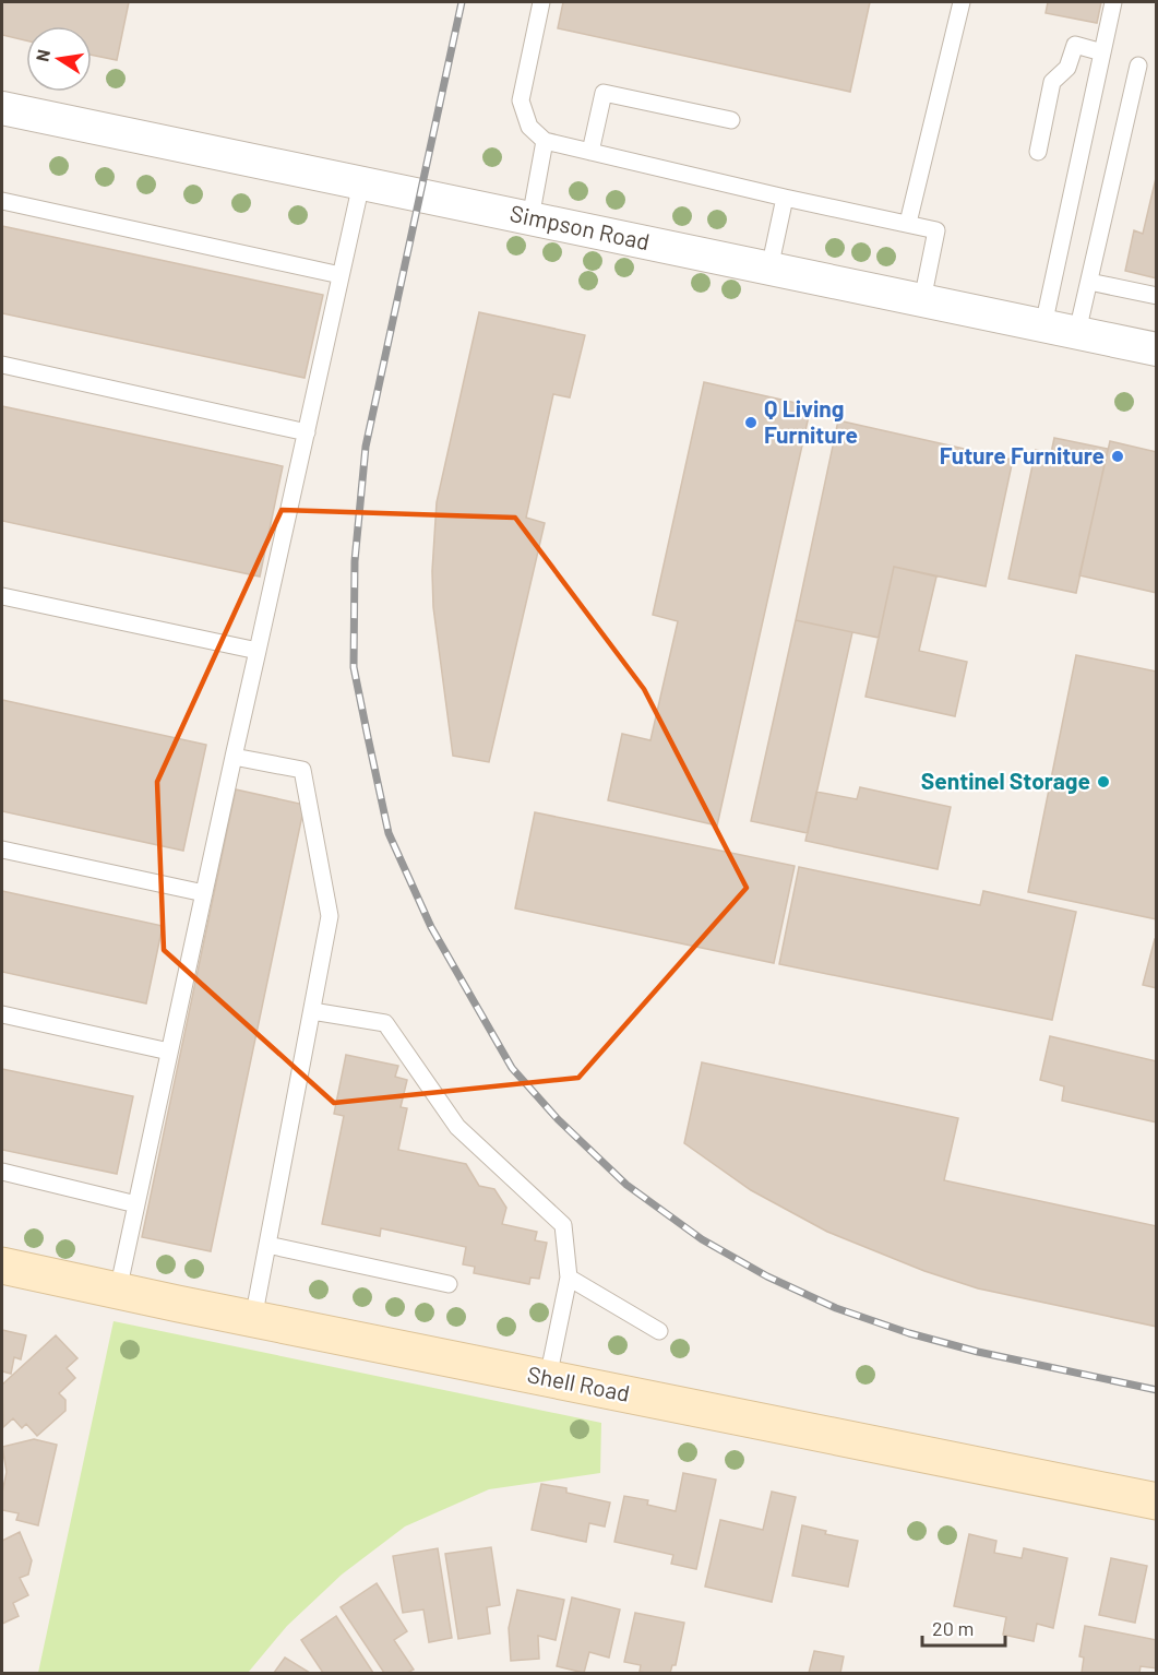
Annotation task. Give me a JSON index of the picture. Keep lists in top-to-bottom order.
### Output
{
  "streets": {
    "street": ["Simpson Road", "Shell Road"]
  },
  "places": ["Q Living Furniture", "Future Furniture", "Sentinel Storage"],
  "scale_bar": "20 m",
  "north": "left"
}
